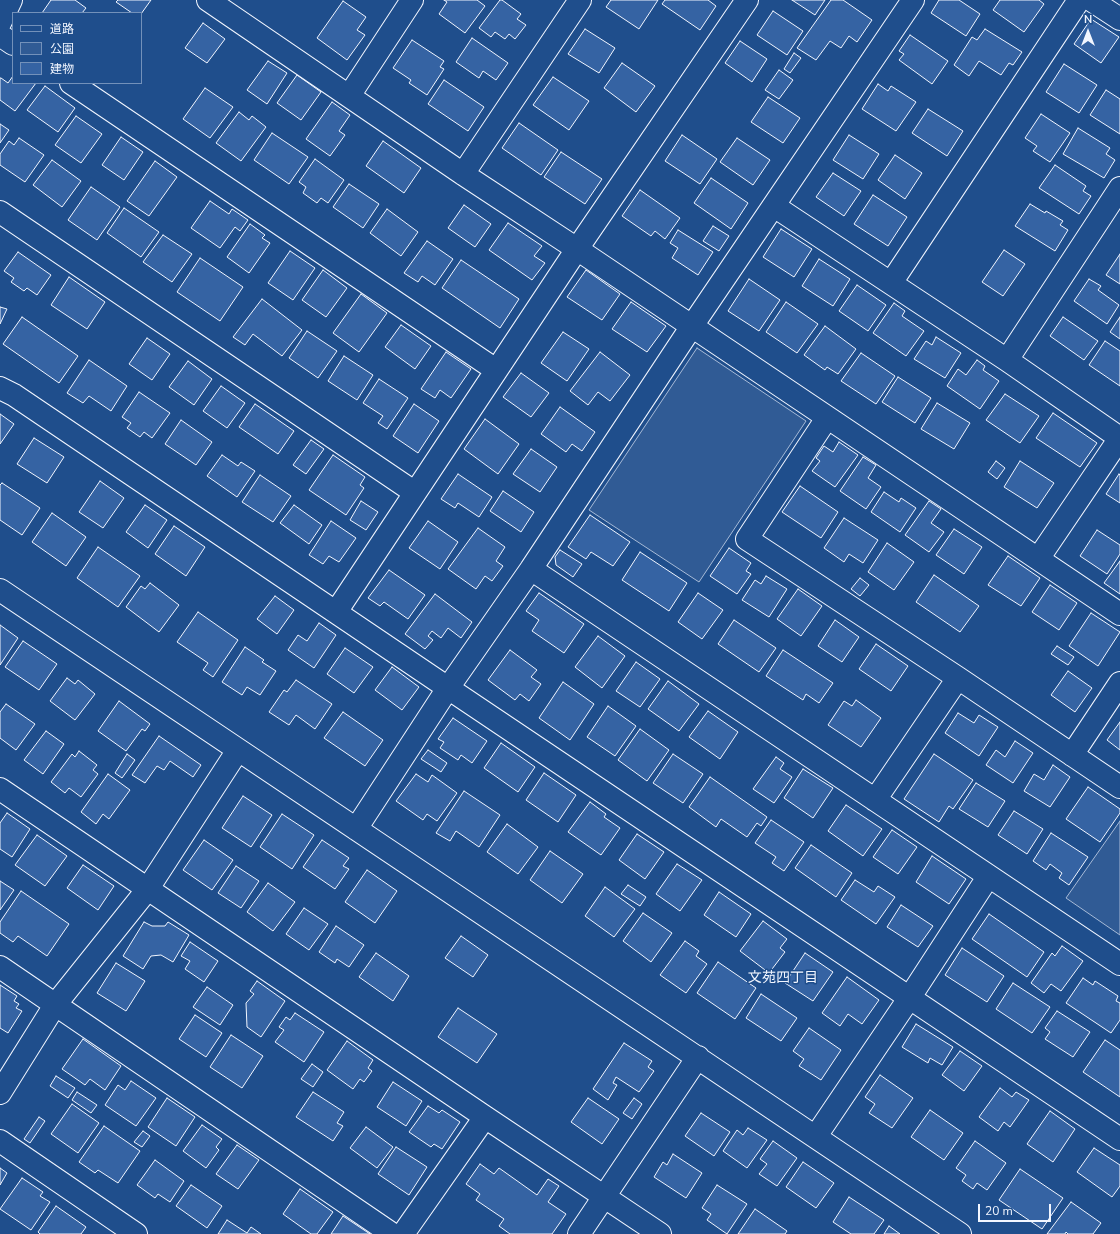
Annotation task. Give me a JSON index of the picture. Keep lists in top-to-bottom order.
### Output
{
  "districts": ["文苑四丁目"],
  "legend": ["道路", "公園", "建物"],
  "scale_bar": "20 m",
  "north": "top"
}
